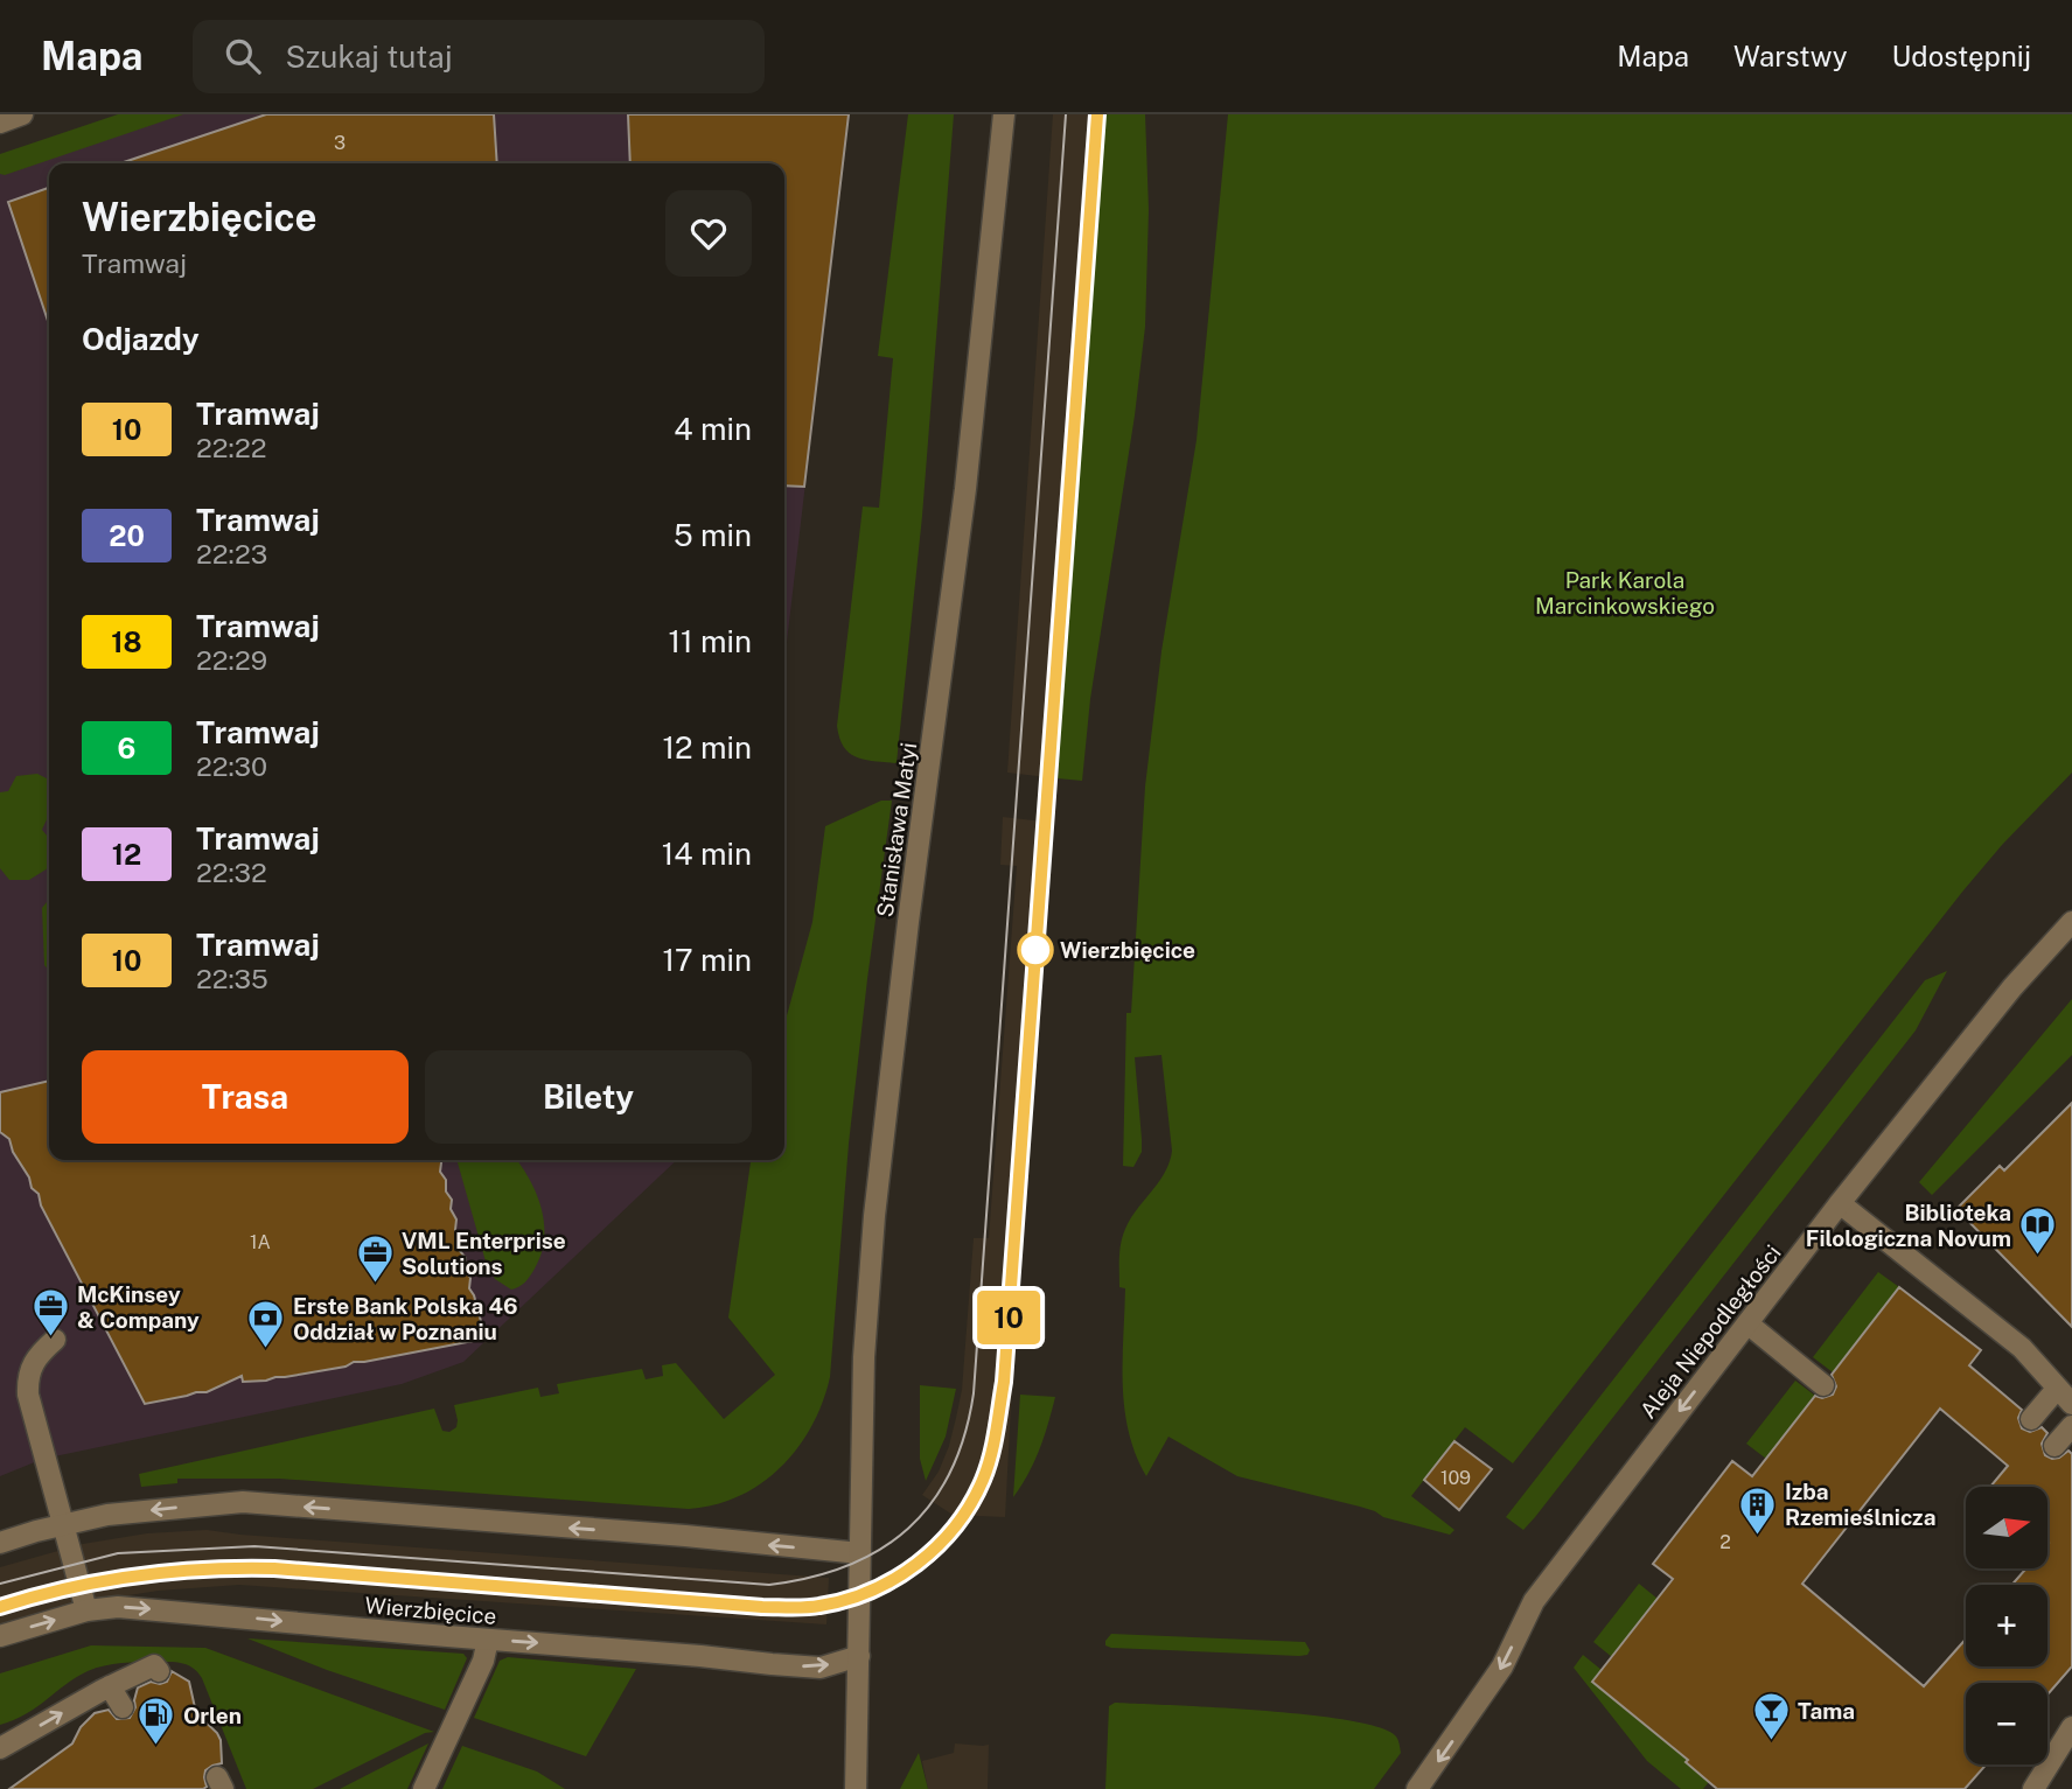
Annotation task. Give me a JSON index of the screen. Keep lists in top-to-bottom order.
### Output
{
  "streets": {
    "street": ["Stanisława Matyi", "Aleja Niepodległości", "Wierzbięcice"]
  },
  "crossings": [
    ["Stanisława Matyi", "Wierzbięcice"]
  ],
  "one_way": ["Aleja Niepodległości"],
  "parks": ["Park Karola Marcinkowskiego"],
  "places": {
    "other": ["Wierzbięcice"],
    "library": ["Biblioteka Filologiczna Novum"],
    "office": ["VML Enterprise Solutions", "McKinsey & Company"],
    "bank": ["Erste Bank Polska 46 Oddział w Poznaniu"],
    "building": ["Izba Rzemieślnicza"],
    "bar": ["Tama"],
    "fuel station": ["Orlen"]
  },
  "lines": ["tram line 10"],
  "house_numbers": [
    "3",
    "1A",
    "109",
    "2"
  ],
  "north": "right",
  "page": {
    "header": "Mapa",
    "search": "Szukaj tutaj",
    "nav": ["Mapa", "Warstwy", "Udostępnij"],
    "on_map": "10",
    "heading": [
      ["Wierzbięcice", "Tramwaj"],
      "Odjazdy"
    ],
    "list": [
      {
        "mark": "10",
        "name": "Tramwaj",
        "note": "22:22",
        "value": "4 min"
      },
      {
        "mark": "20",
        "name": "Tramwaj",
        "note": "22:23",
        "value": "5 min"
      },
      {
        "mark": "18",
        "name": "Tramwaj",
        "note": "22:29",
        "value": "11 min"
      },
      {
        "mark": "6",
        "name": "Tramwaj",
        "note": "22:30",
        "value": "12 min"
      },
      {
        "mark": "12",
        "name": "Tramwaj",
        "note": "22:32",
        "value": "14 min"
      },
      {
        "mark": "10",
        "name": "Tramwaj",
        "note": "22:35",
        "value": "17 min"
      }
    ],
    "buttons": ["Trasa", "Bilety"],
    "map_buttons": ["+", "−"]
  }
}
